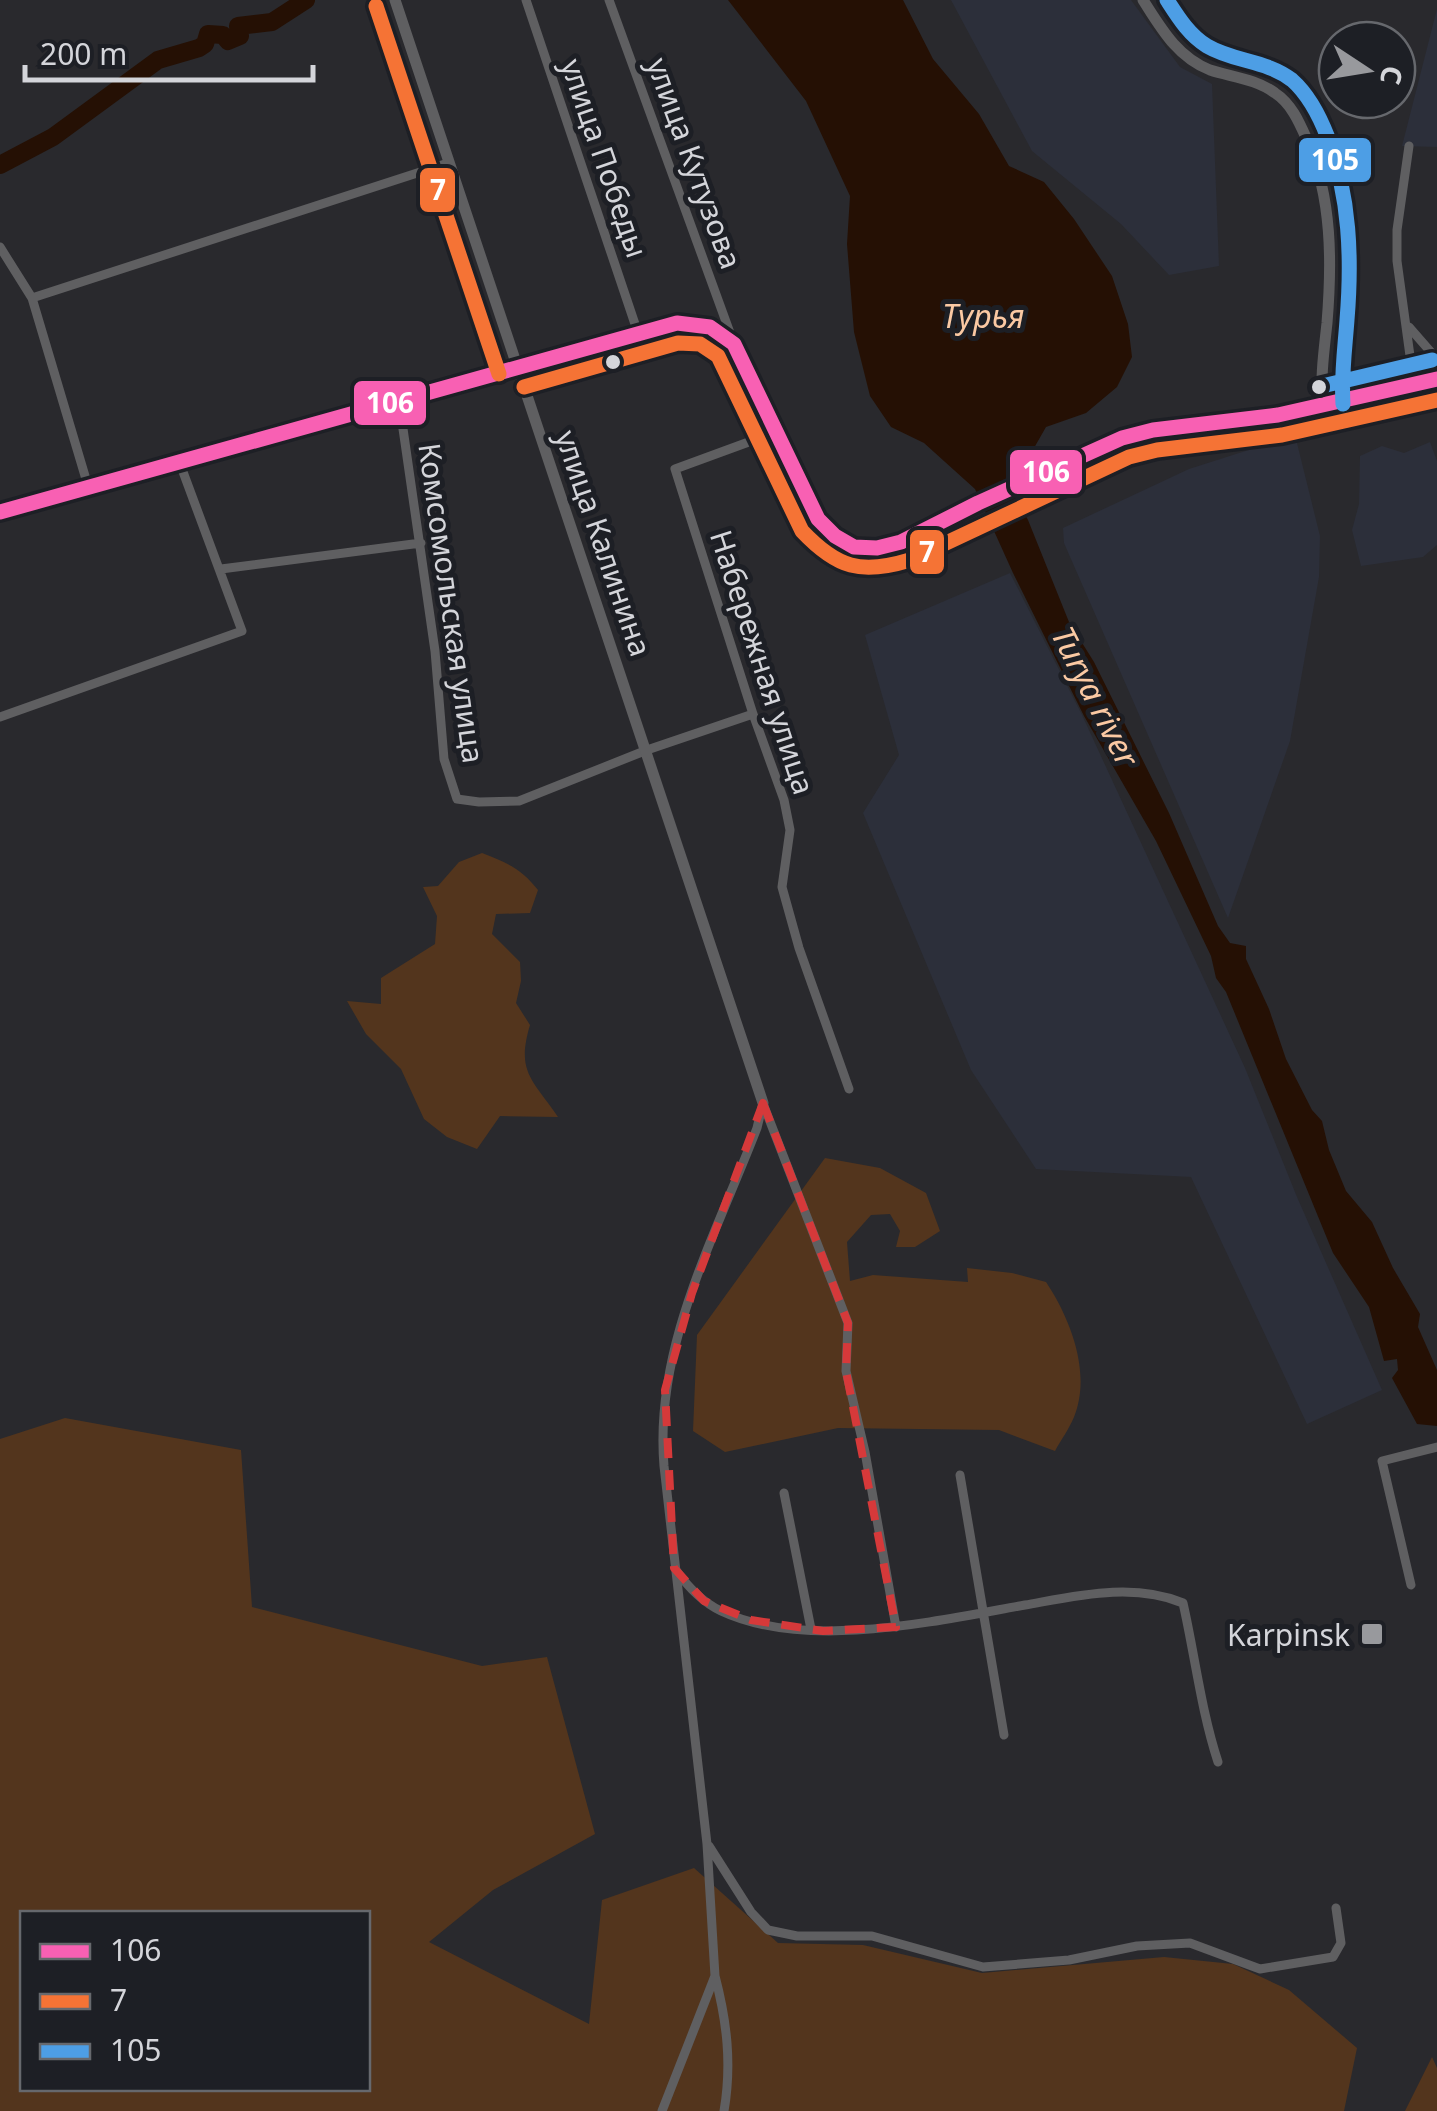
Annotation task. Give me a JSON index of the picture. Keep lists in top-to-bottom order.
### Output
{
  "streets": {
    "street": [
      "улица Победы",
      "улица Кутузова",
      "улица Калинина",
      "Комсомольская улица",
      "Набережная улица"
    ]
  },
  "crossings": [
    ["улица Калинина", "Комсомольская улица"],
    ["Комсомольская улица", "Набережная улица"]
  ],
  "water": ["Турья", "Turya river"],
  "places": {
    "transit": ["Karpinsk"]
  },
  "lines": ["transit line 105", "transit line 7", "transit line 106"],
  "legend": ["106", "7", "105"],
  "scale_bar": "200 m",
  "north": "right"
}
